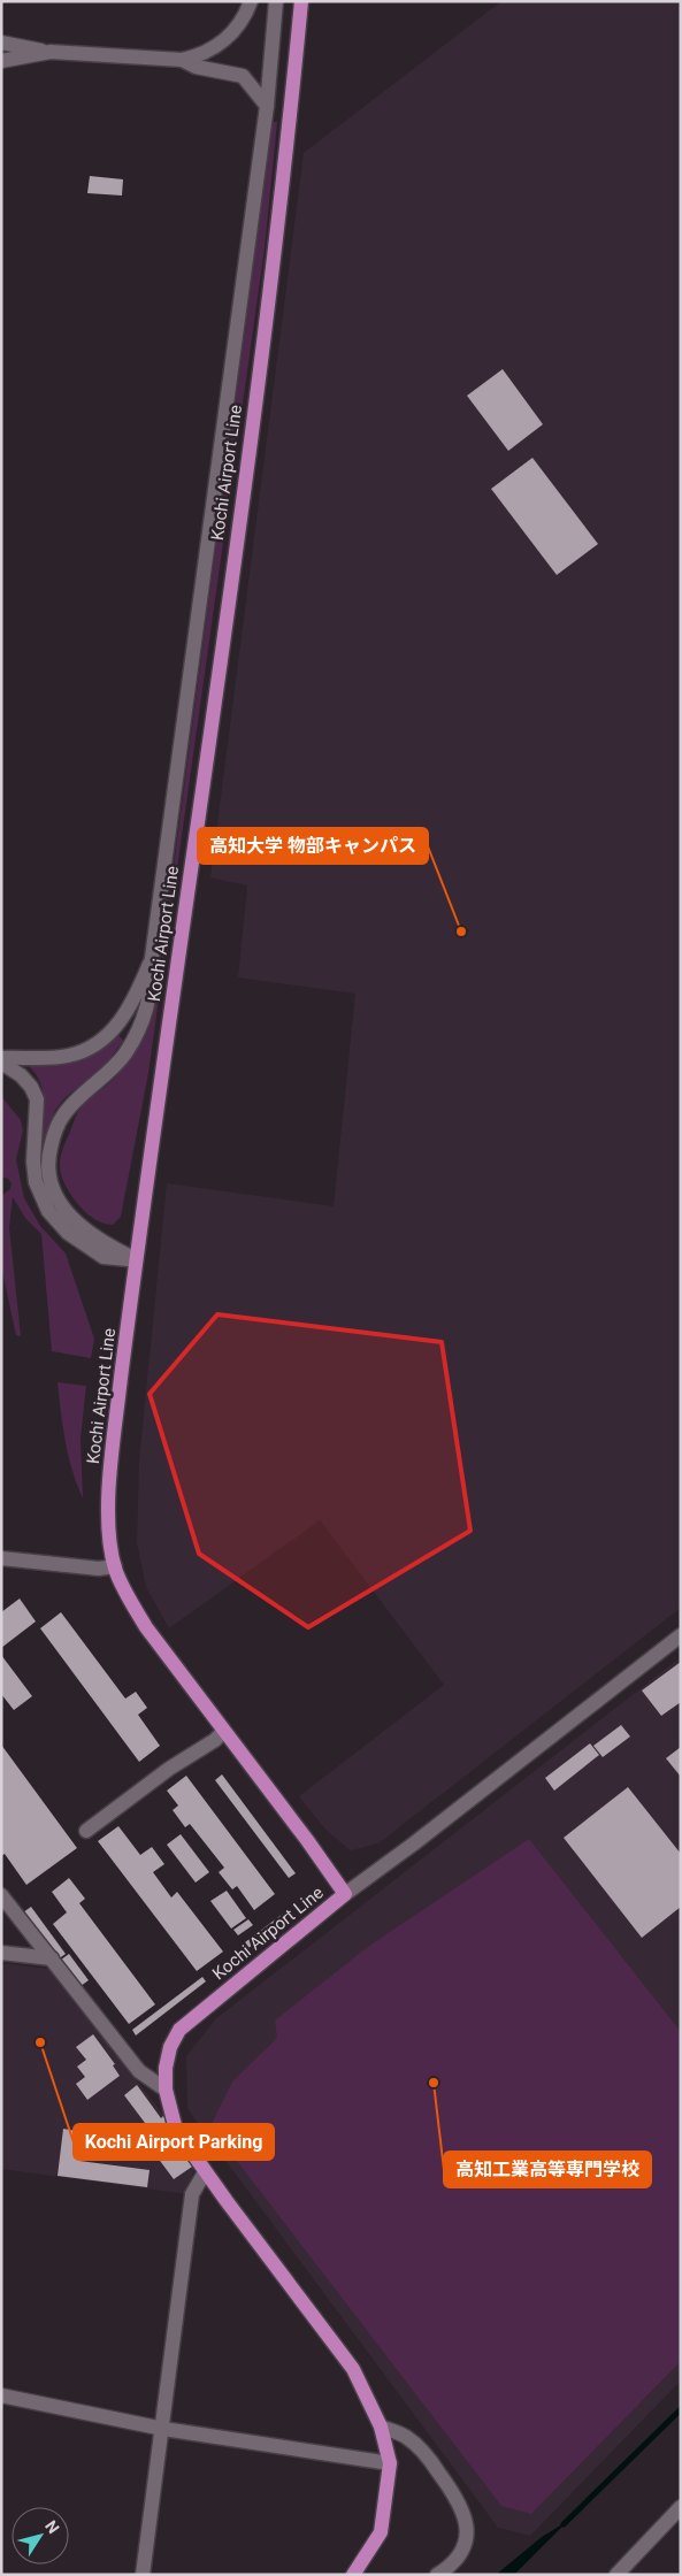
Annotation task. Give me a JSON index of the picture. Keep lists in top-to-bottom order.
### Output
{
  "streets": {
    "main road": ["Kochi Airport Line"]
  },
  "places": ["高知大学 物部キャンパス", "Kochi Airport Parking", "高知工業高等専門学校"],
  "north": "top right"
}
